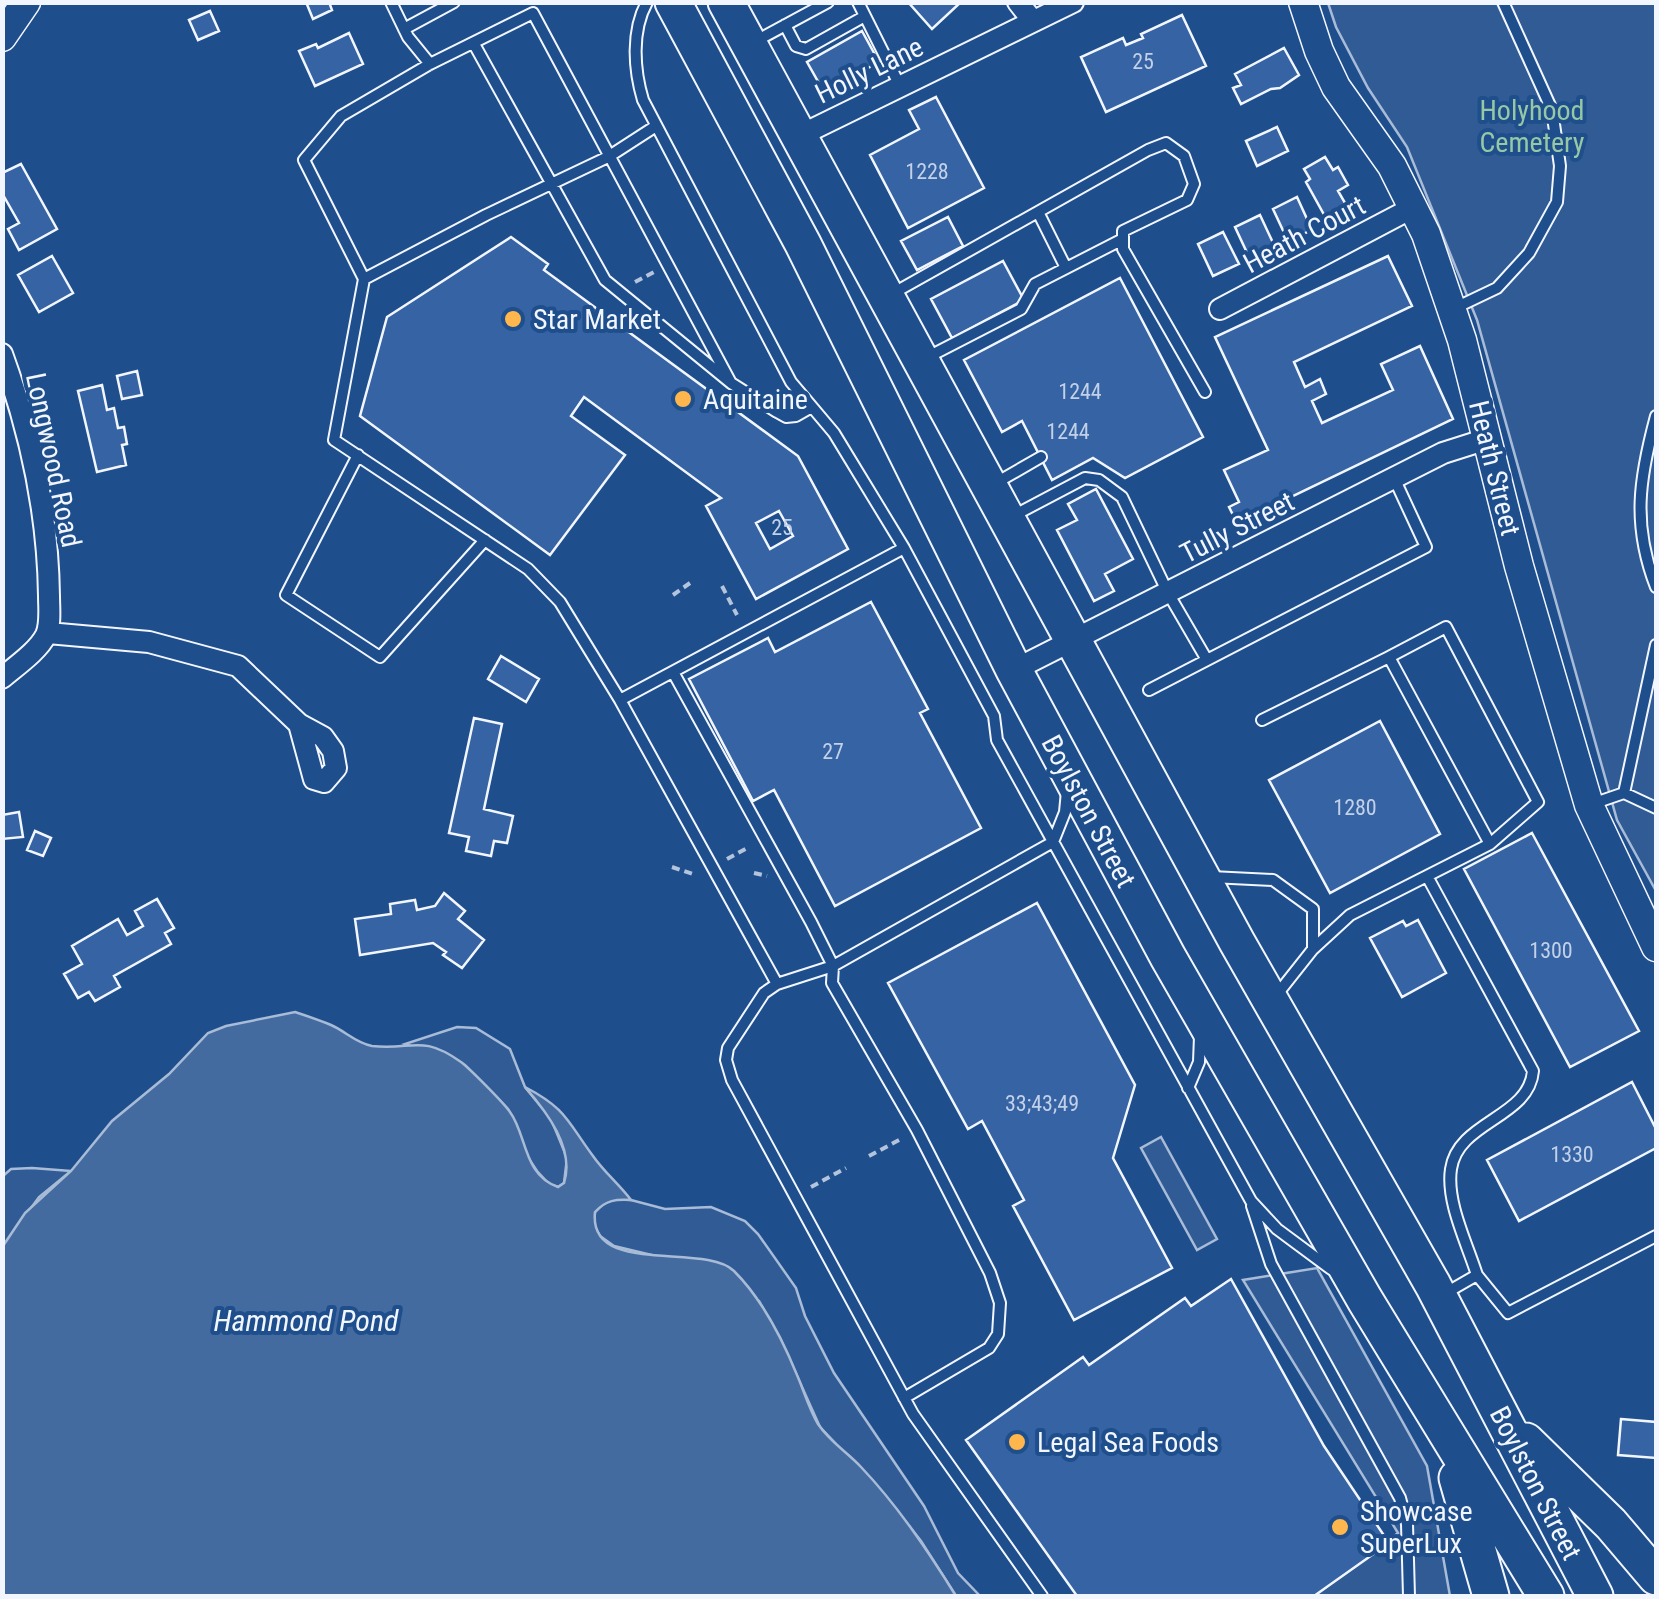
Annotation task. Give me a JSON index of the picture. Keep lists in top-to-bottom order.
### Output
{
  "streets": {
    "highway": ["Boylston Street"],
    "street": [
      "Holly Lane",
      "Heath Court",
      "Longwood Road",
      "Heath Street",
      "Tully Street"
    ]
  },
  "crossings": [
    ["Holly Lane", "Boylston Street"],
    ["Heath Court", "Heath Street"],
    ["Heath Street", "Tully Street"],
    ["Tully Street", "Boylston Street"]
  ],
  "water": ["Hammond Pond"],
  "parks": ["Holyhood Cemetery"],
  "places": [
    "Star Market",
    "Aquitaine",
    "Legal Sea Foods",
    "Showcase SuperLux"
  ],
  "house_numbers": [
    "25",
    "1228",
    "1244",
    "1244",
    "25",
    "27",
    "1280",
    "1300",
    "33;43;49",
    "1330"
  ]
}
